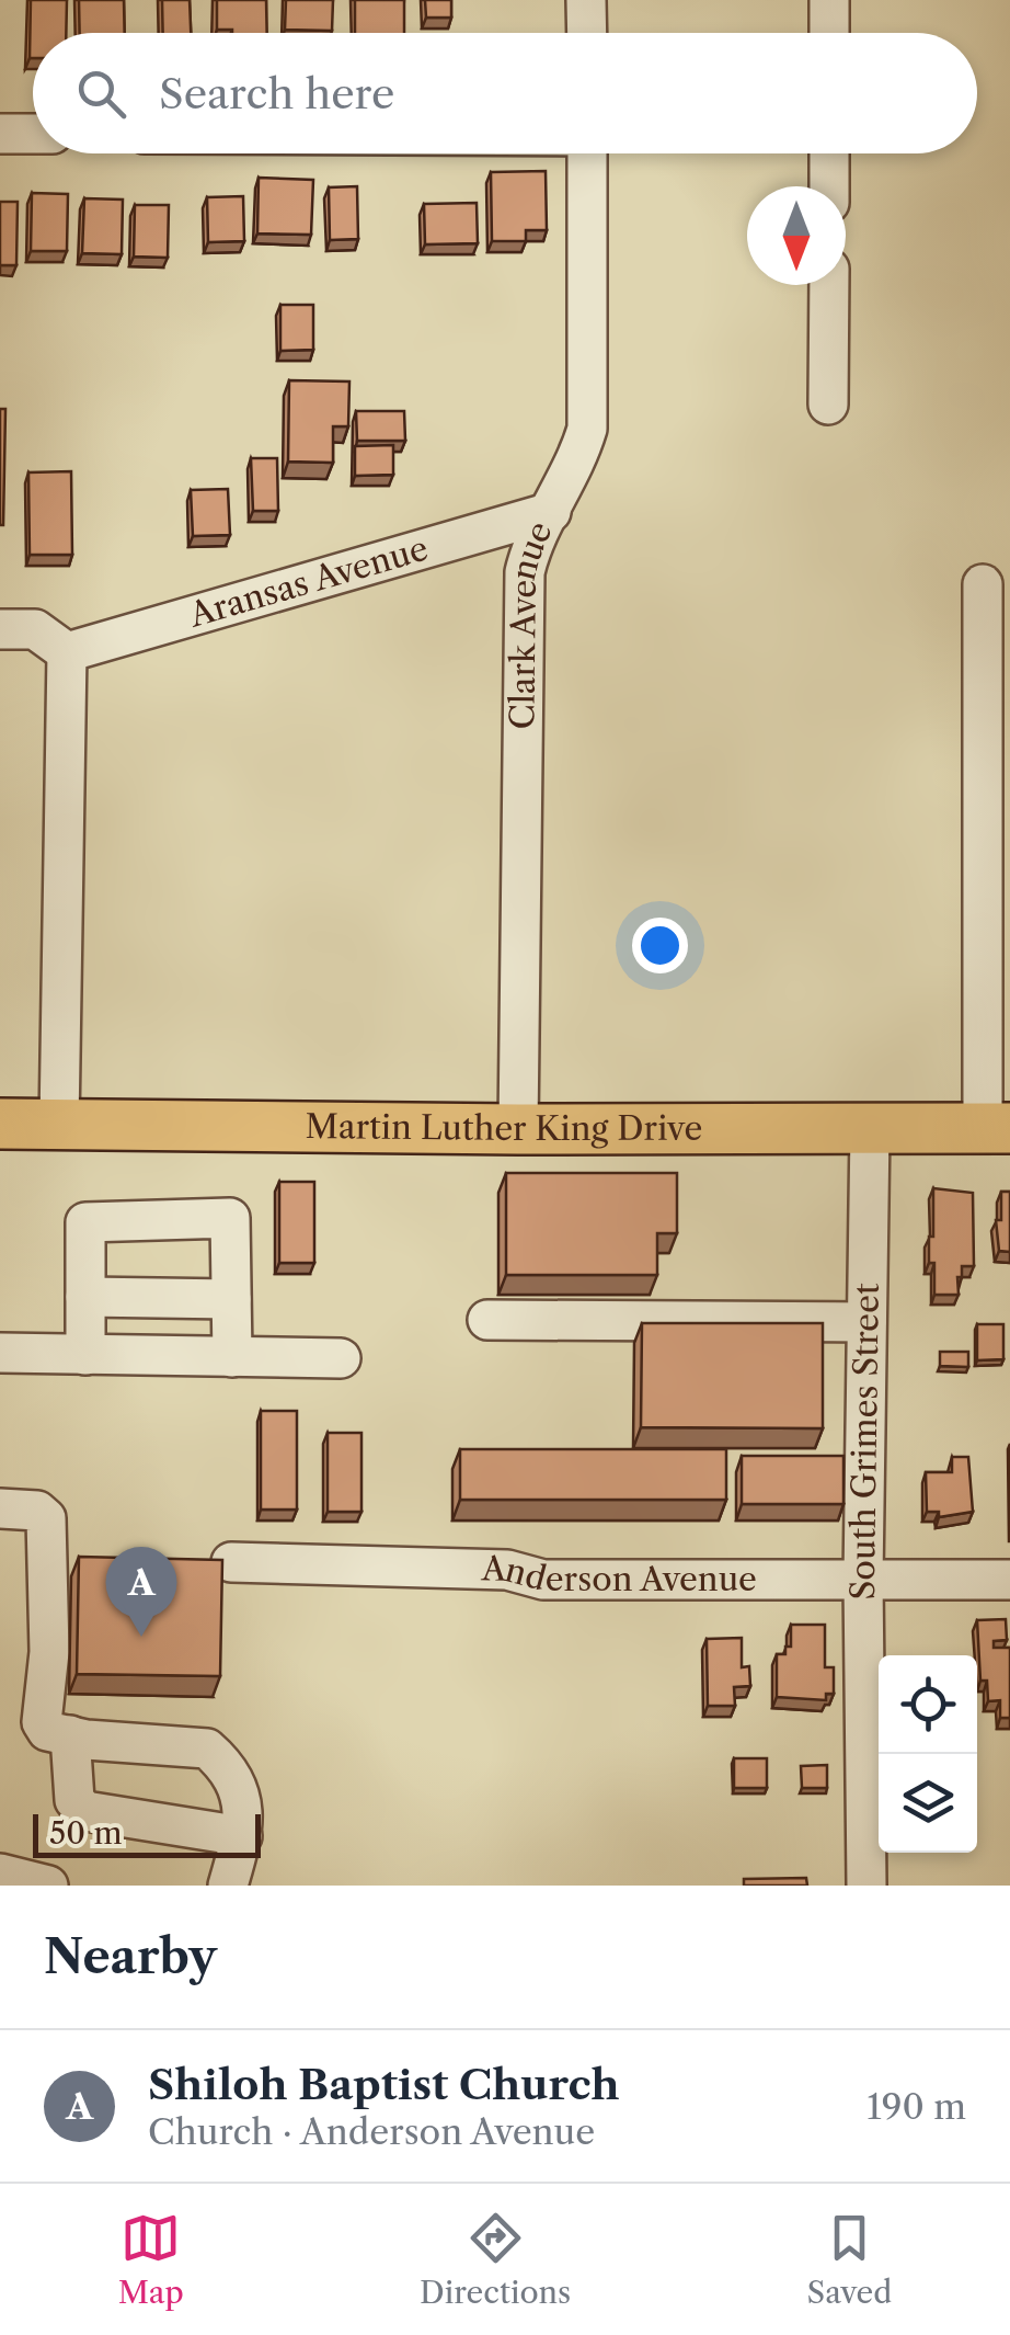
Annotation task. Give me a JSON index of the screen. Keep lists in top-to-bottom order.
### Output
{
  "streets": {
    "main road": ["Martin Luther King Drive"],
    "street": [
      "Aransas Avenue",
      "Clark Avenue",
      "South Grimes Street",
      "Anderson Avenue"
    ]
  },
  "crossings": [
    ["Aransas Avenue", "Clark Avenue"],
    ["Clark Avenue", "Martin Luther King Drive"],
    ["Martin Luther King Drive", "South Grimes Street"],
    ["South Grimes Street", "Anderson Avenue"]
  ],
  "scale_bar": "50 m",
  "north": "bottom",
  "page": {
    "search": "Search here",
    "pins": "A",
    "scale": "50 m",
    "heading": "Nearby",
    "list": [
      {
        "mark": "A",
        "name": "Shiloh Baptist Church",
        "note": "Church · Anderson Avenue",
        "value": "190 m"
      }
    ],
    "nav": ["Map", "Directions", "Saved"]
  }
}
